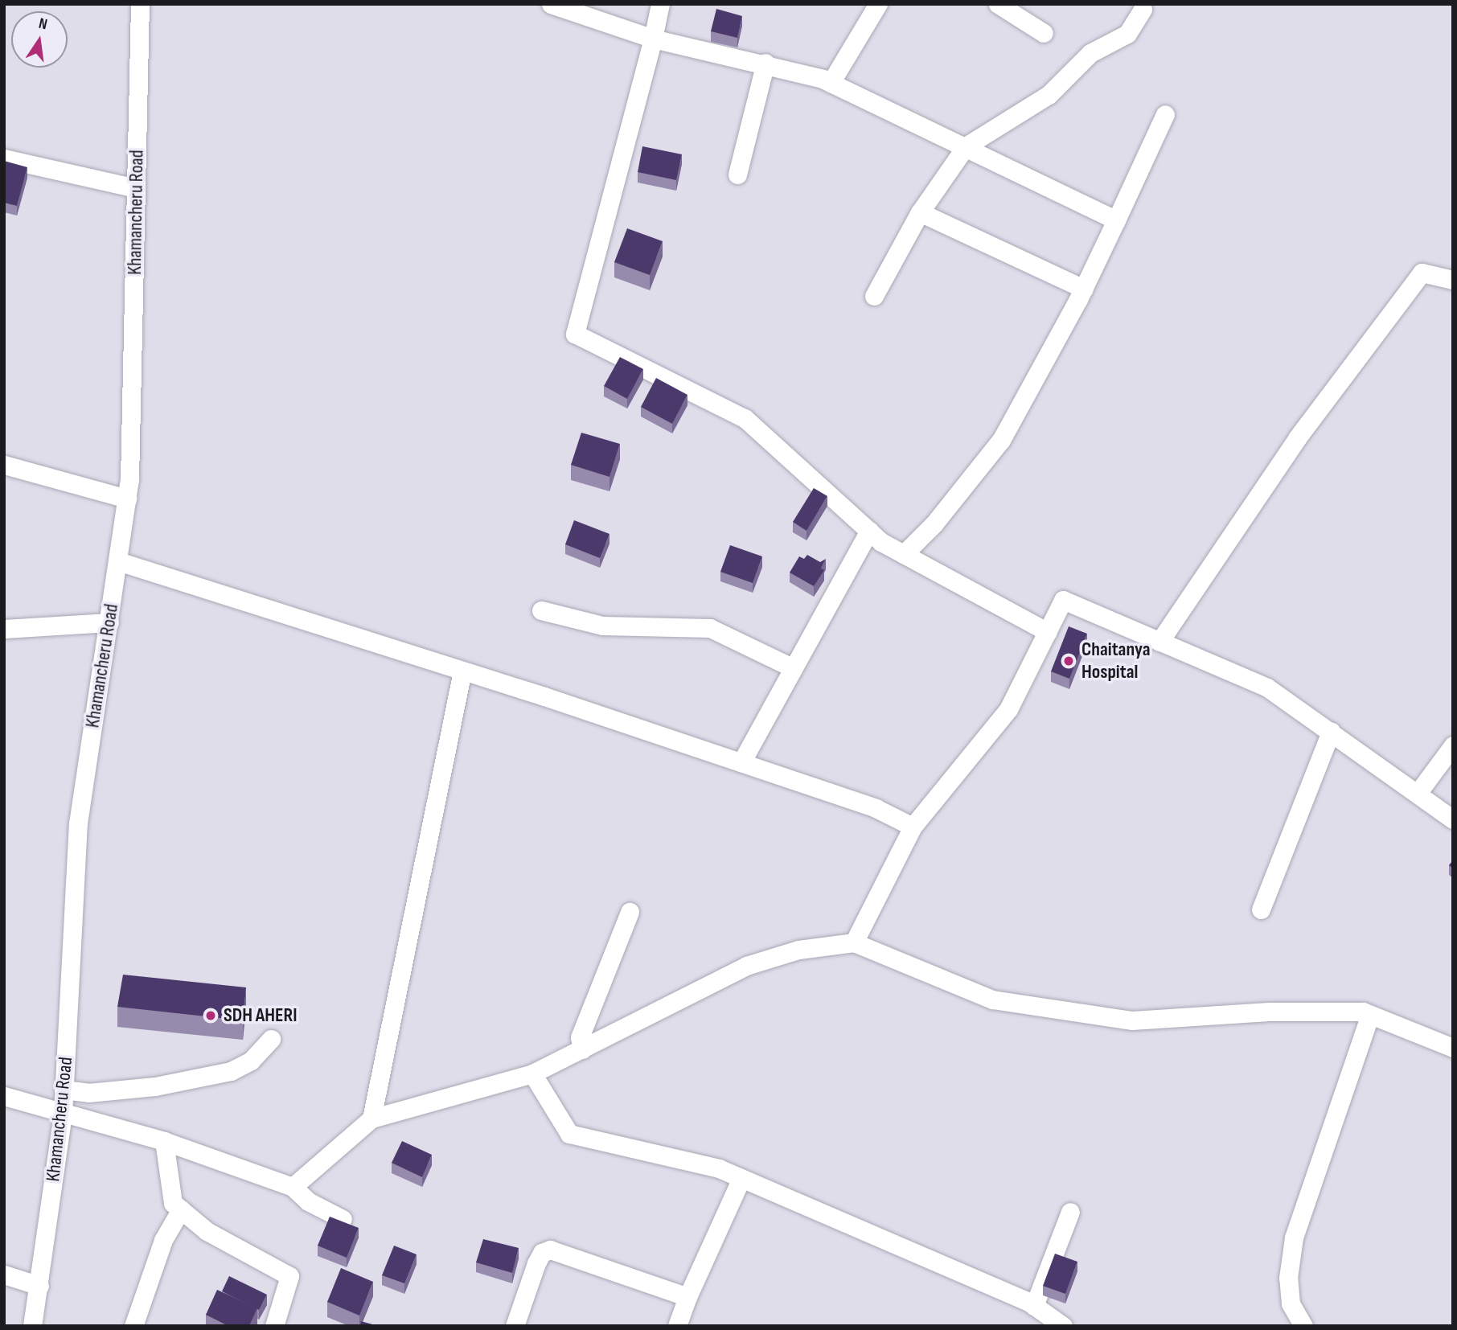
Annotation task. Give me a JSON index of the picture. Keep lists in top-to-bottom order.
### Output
{
  "streets": {
    "street": ["Khamancheru Road"]
  },
  "places": ["Chaitanya Hospital", "SDH AHERI"],
  "north": "top"
}
